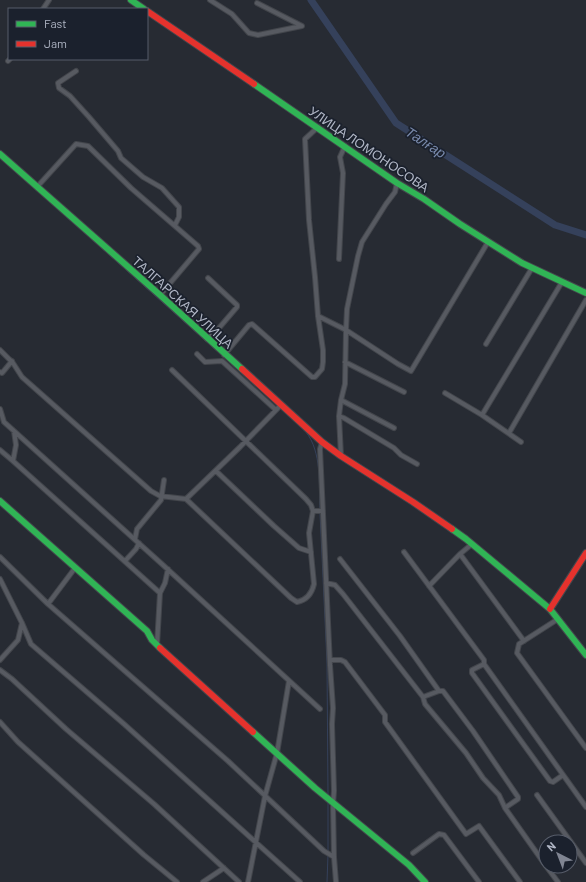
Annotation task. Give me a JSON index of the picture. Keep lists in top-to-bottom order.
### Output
{
  "streets": {
    "street": ["УЛИЦА ЛОМОНОСОВА", "ТАЛГАРСКАЯ УЛИЦА"]
  },
  "water": ["Талғар"],
  "legend": ["Fast", "Jam"],
  "north": "top left"
}
